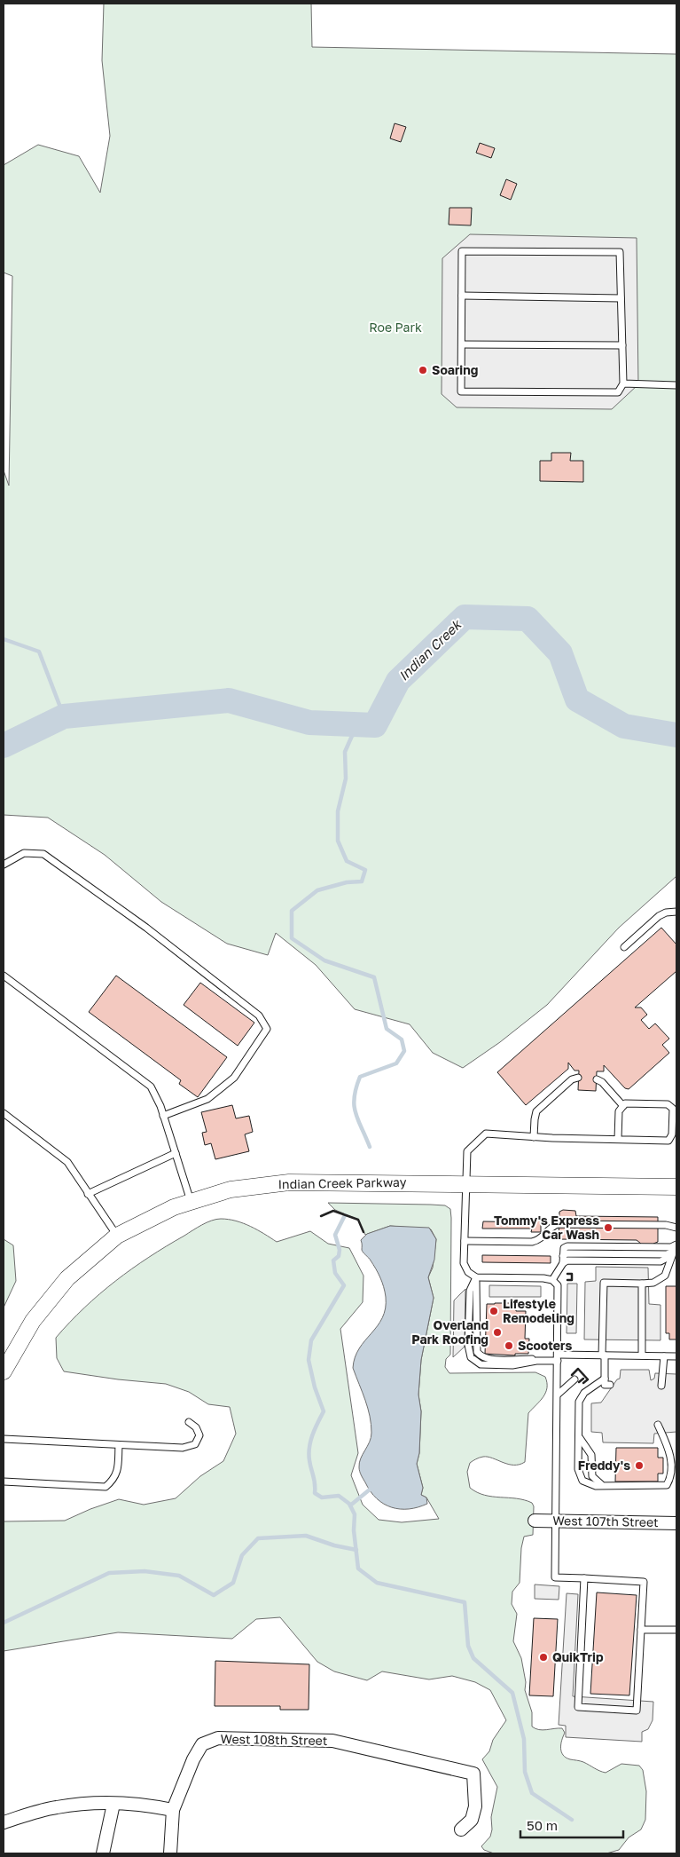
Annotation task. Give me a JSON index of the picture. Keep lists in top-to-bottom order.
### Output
{
  "streets": {
    "street": ["Indian Creek Parkway", "West 107th Street", "West 108th Street"]
  },
  "water": ["Indian Creek"],
  "parks": ["Roe Park"],
  "places": [
    "Soaring",
    "Tommy's Express Car Wash",
    "Lifestyle Remodeling",
    "Overland Park Roofing",
    "Scooters",
    "Freddy's",
    "QuikTrip"
  ],
  "scale_bar": "50 m"
}
